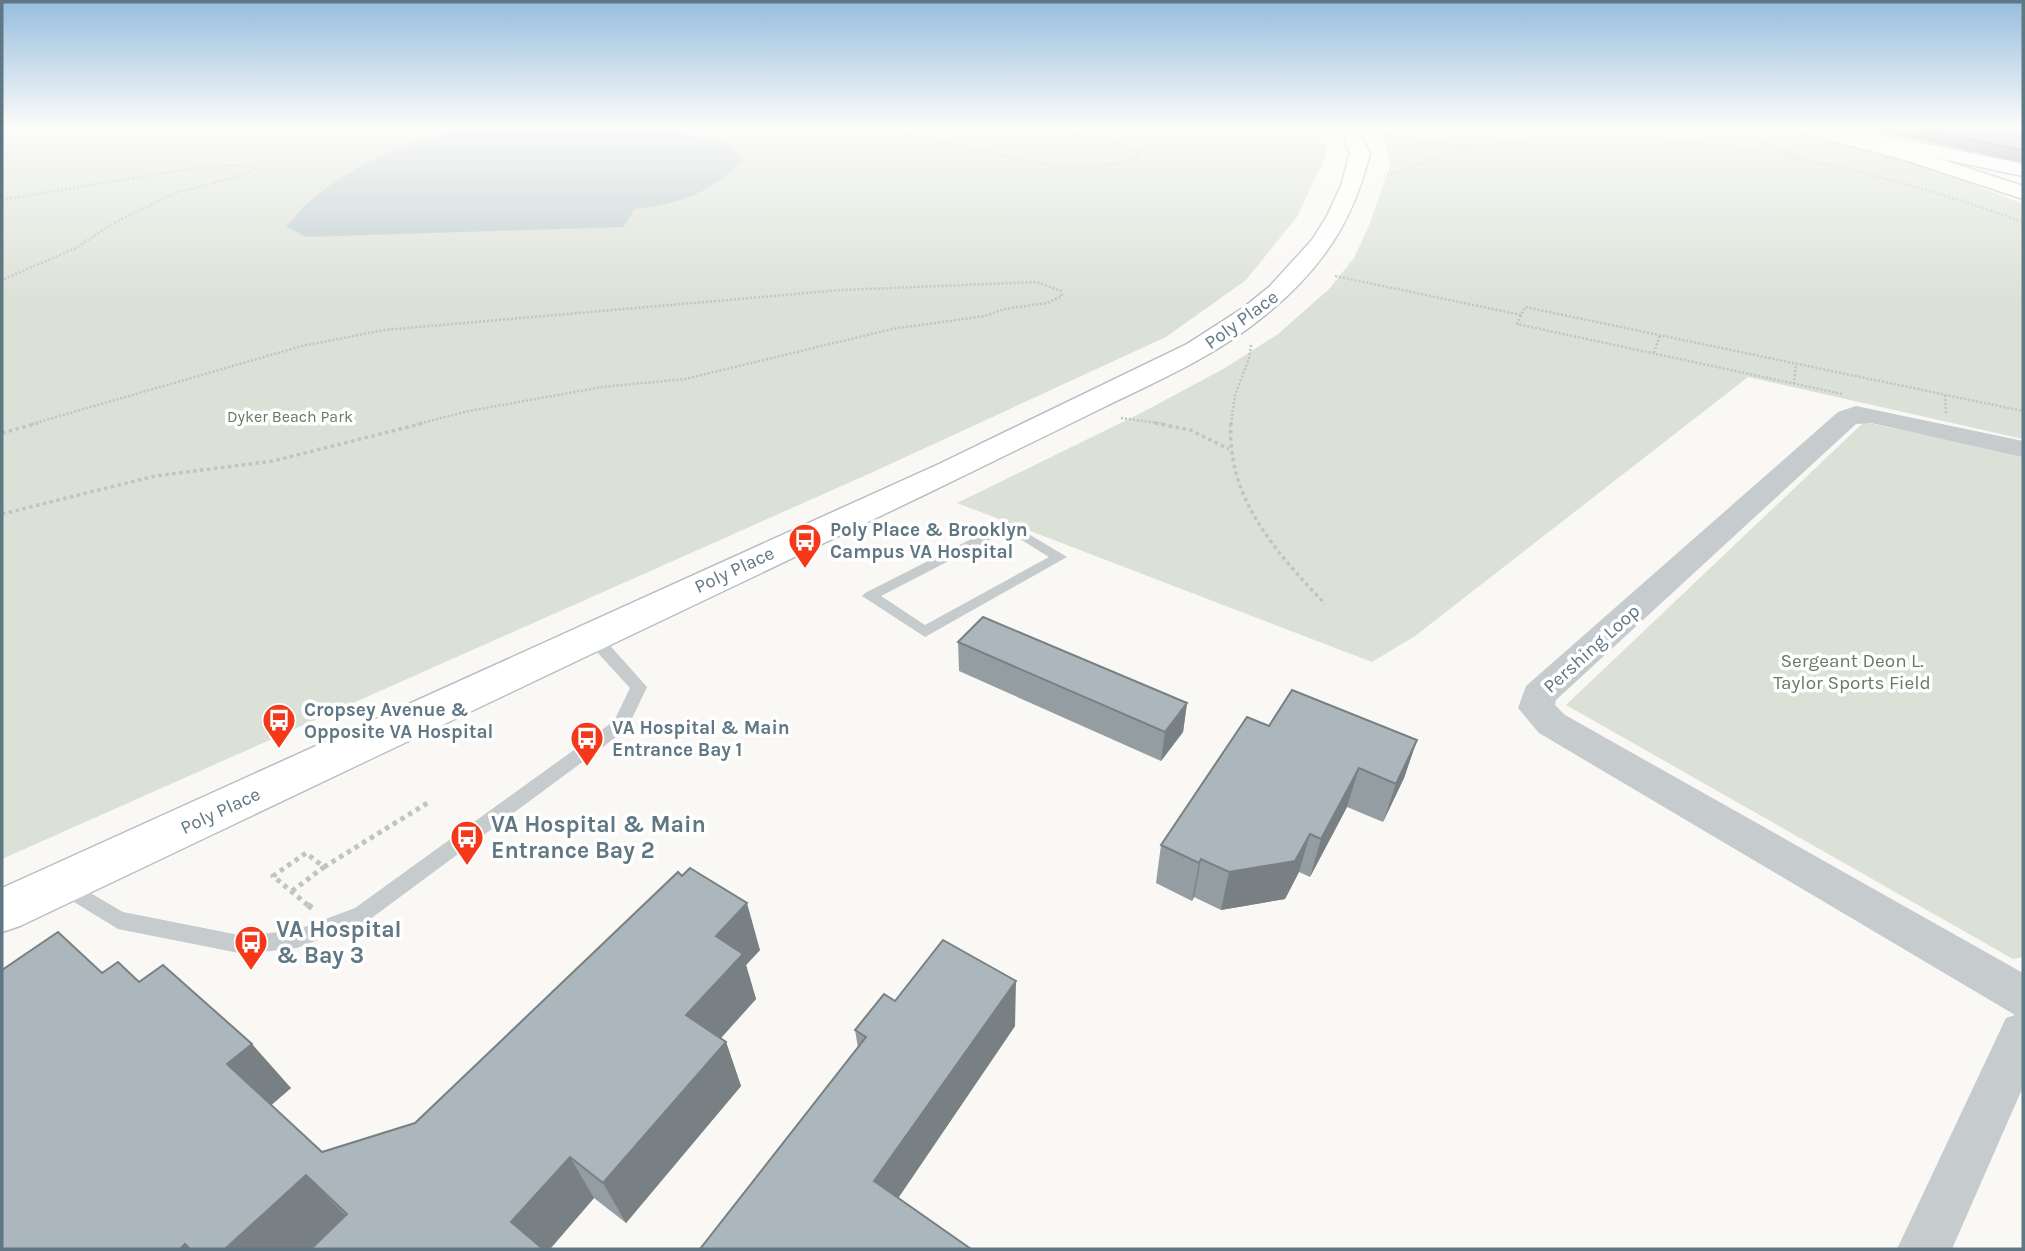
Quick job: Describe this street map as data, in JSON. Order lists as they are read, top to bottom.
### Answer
{
  "streets": {
    "main road": ["Poly Place"],
    "street": ["Pershing Loop"]
  },
  "parks": ["Dyker Beach Park", "Sergeant Deon L. Taylor Sports Field"],
  "places": {
    "bus stop": [
      "Poly Place & Brooklyn Campus VA Hospital",
      "Cropsey Avenue & Opposite VA Hospital",
      "VA Hospital & Main Entrance Bay 1",
      "VA Hospital & Main Entrance Bay 2",
      "VA Hospital & Bay 3"
    ]
  }
}
